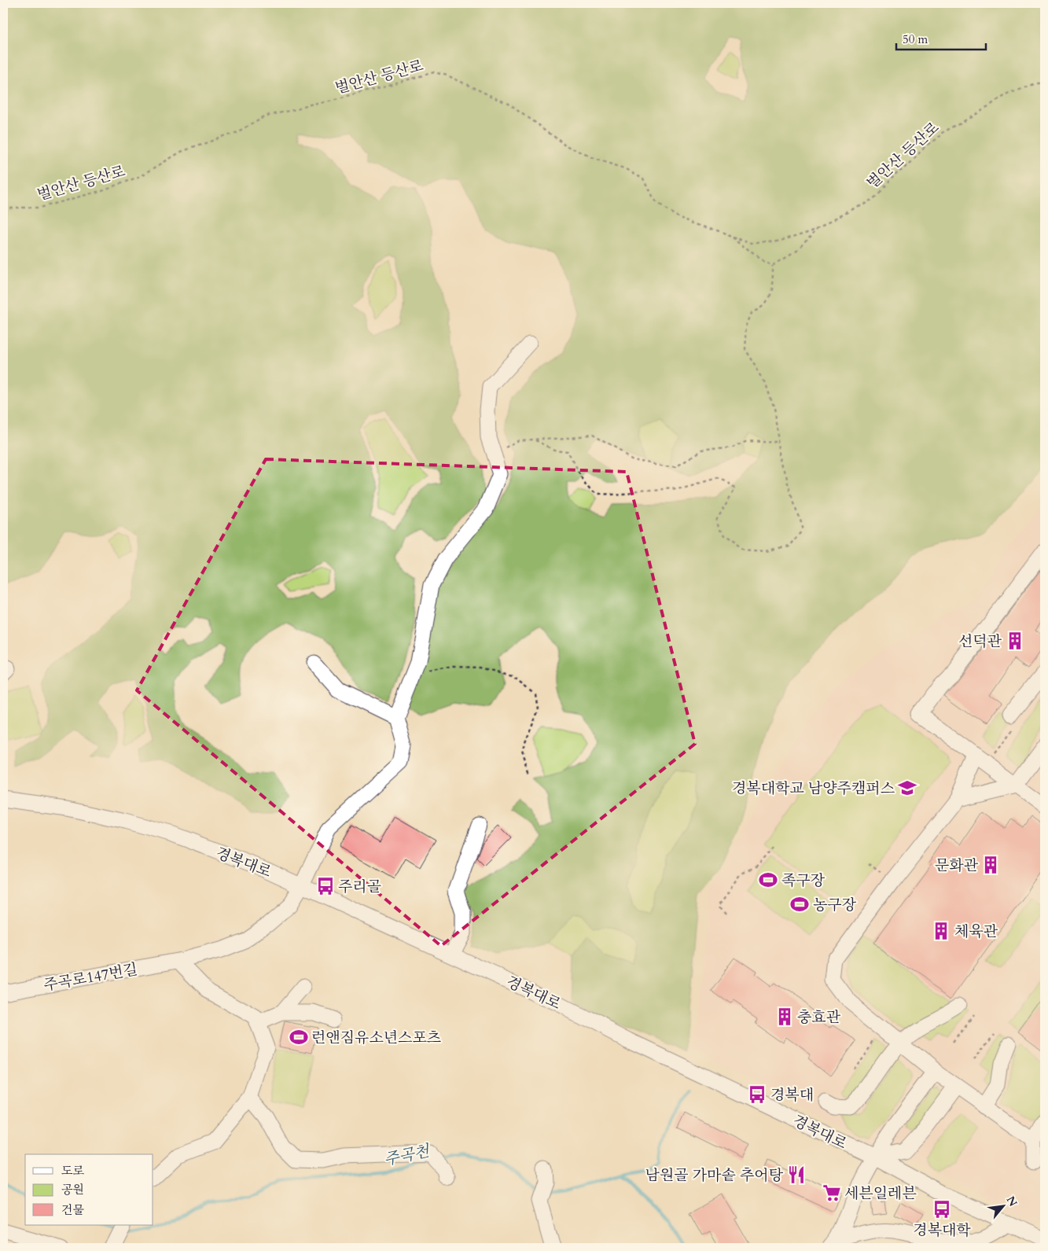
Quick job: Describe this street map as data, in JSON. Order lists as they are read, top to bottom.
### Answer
{
  "streets": {
    "street": ["경복대로", "주곡로147번길"],
    "path": ["벌안산 등산로"]
  },
  "crossings": [
    ["경복대로", "주곡로147번길"]
  ],
  "water": ["주곡천"],
  "places": {
    "building": [
      "선덕관",
      "문화관",
      "체육관",
      "충효관"
    ],
    "school or university": ["경복대학교 남양주캠퍼스"],
    "sports": ["족구장", "농구장", "런앤짐유소년스포츠"],
    "bus stop": ["주리골", "경복대", "경복대학"],
    "restaurant": ["남원골 가마솥 추어탕"],
    "supermarket": ["세븐일레븐"]
  },
  "legend": ["도로", "공원", "건물"],
  "scale_bar": "50 m",
  "north": "top right"
}
